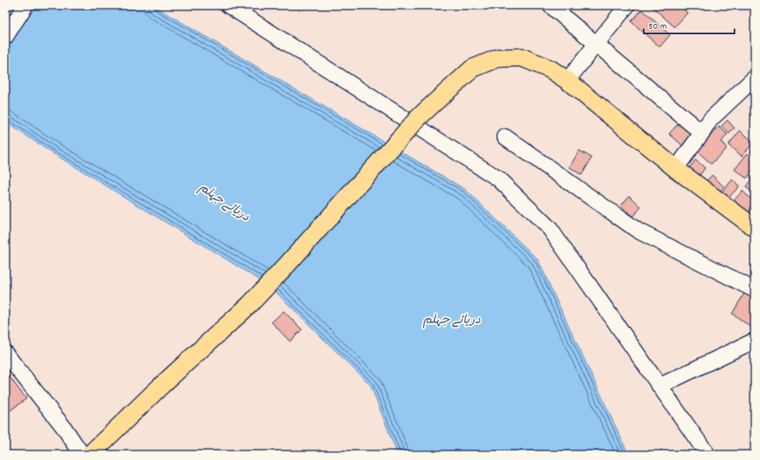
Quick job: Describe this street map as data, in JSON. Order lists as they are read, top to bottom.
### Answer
{
  "water": ["دریائے جہلم"],
  "scale_bar": "50 m"
}
